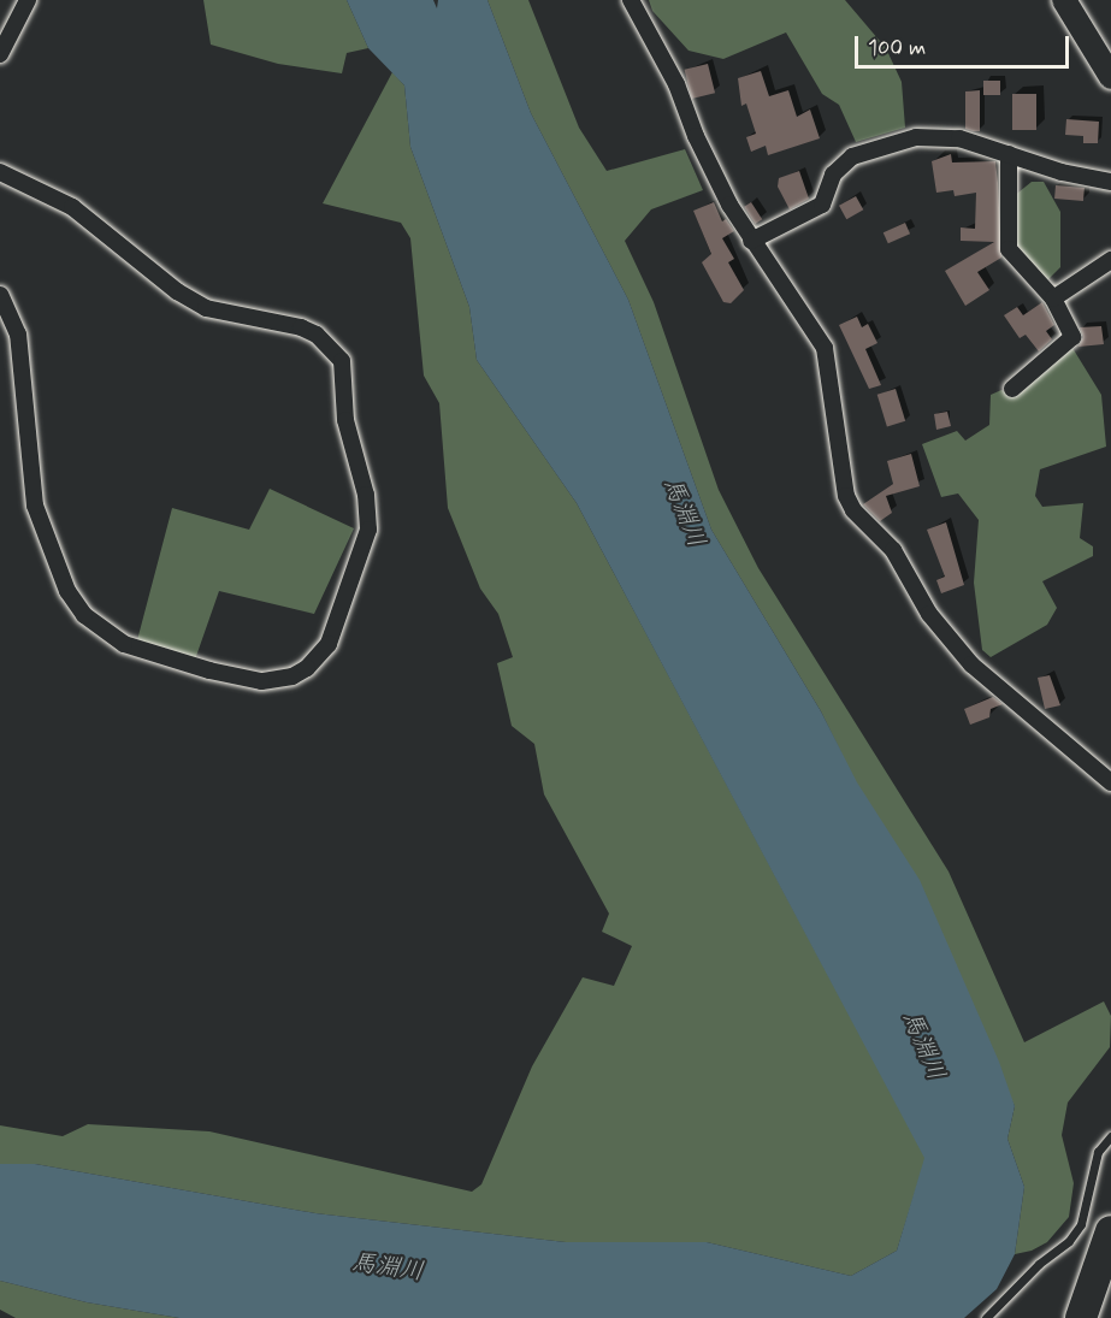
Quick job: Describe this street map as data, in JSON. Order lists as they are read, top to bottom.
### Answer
{
  "water": ["馬淵川"],
  "scale_bar": "100 m"
}
